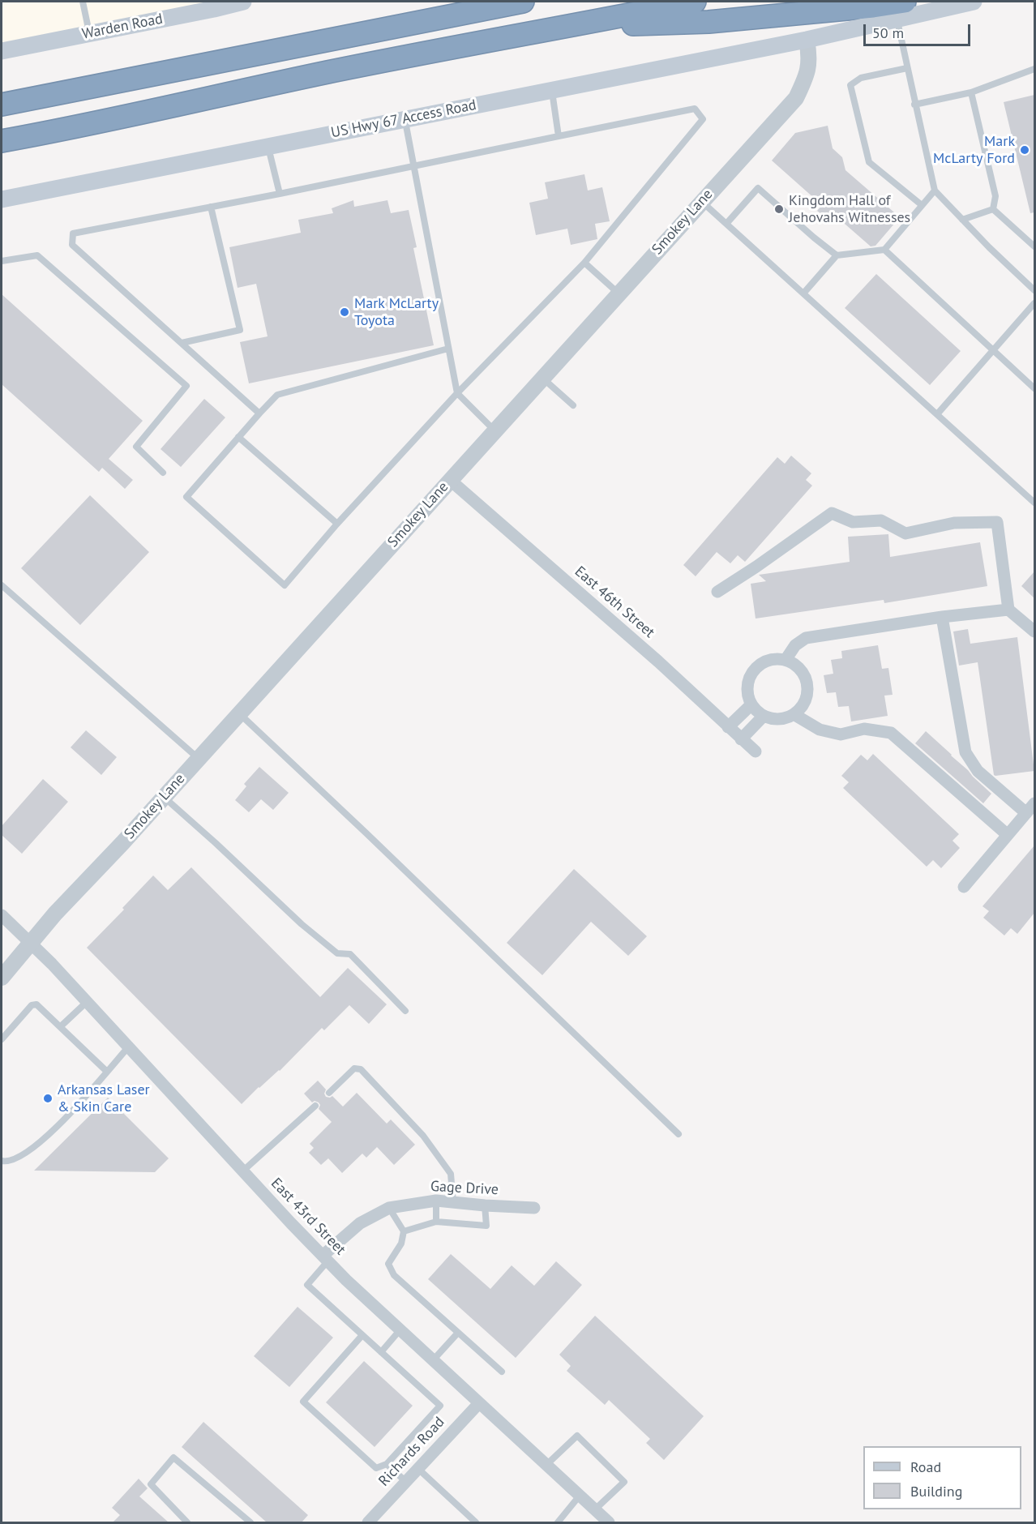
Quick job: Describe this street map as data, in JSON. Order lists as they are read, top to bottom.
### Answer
{
  "streets": {
    "main road": ["Warden Road", "US Hwy 67 Access Road"],
    "street": [
      "Smokey Lane",
      "East 46th Street",
      "Gage Drive",
      "East 43rd Street",
      "Richards Road"
    ]
  },
  "crossings": [
    ["US Hwy 67 Access Road", "Smokey Lane"],
    ["Smokey Lane", "East 46th Street"],
    ["Smokey Lane", "East 43rd Street"],
    ["Gage Drive", "East 43rd Street"],
    ["East 43rd Street", "Richards Road"]
  ],
  "places": [
    "Mark McLarty Ford",
    "Kingdom Hall of Jehovahs Witnesses",
    "Mark McLarty Toyota",
    "Arkansas Laser & Skin Care"
  ],
  "legend": ["Road", "Building"],
  "scale_bar": "50 m"
}
